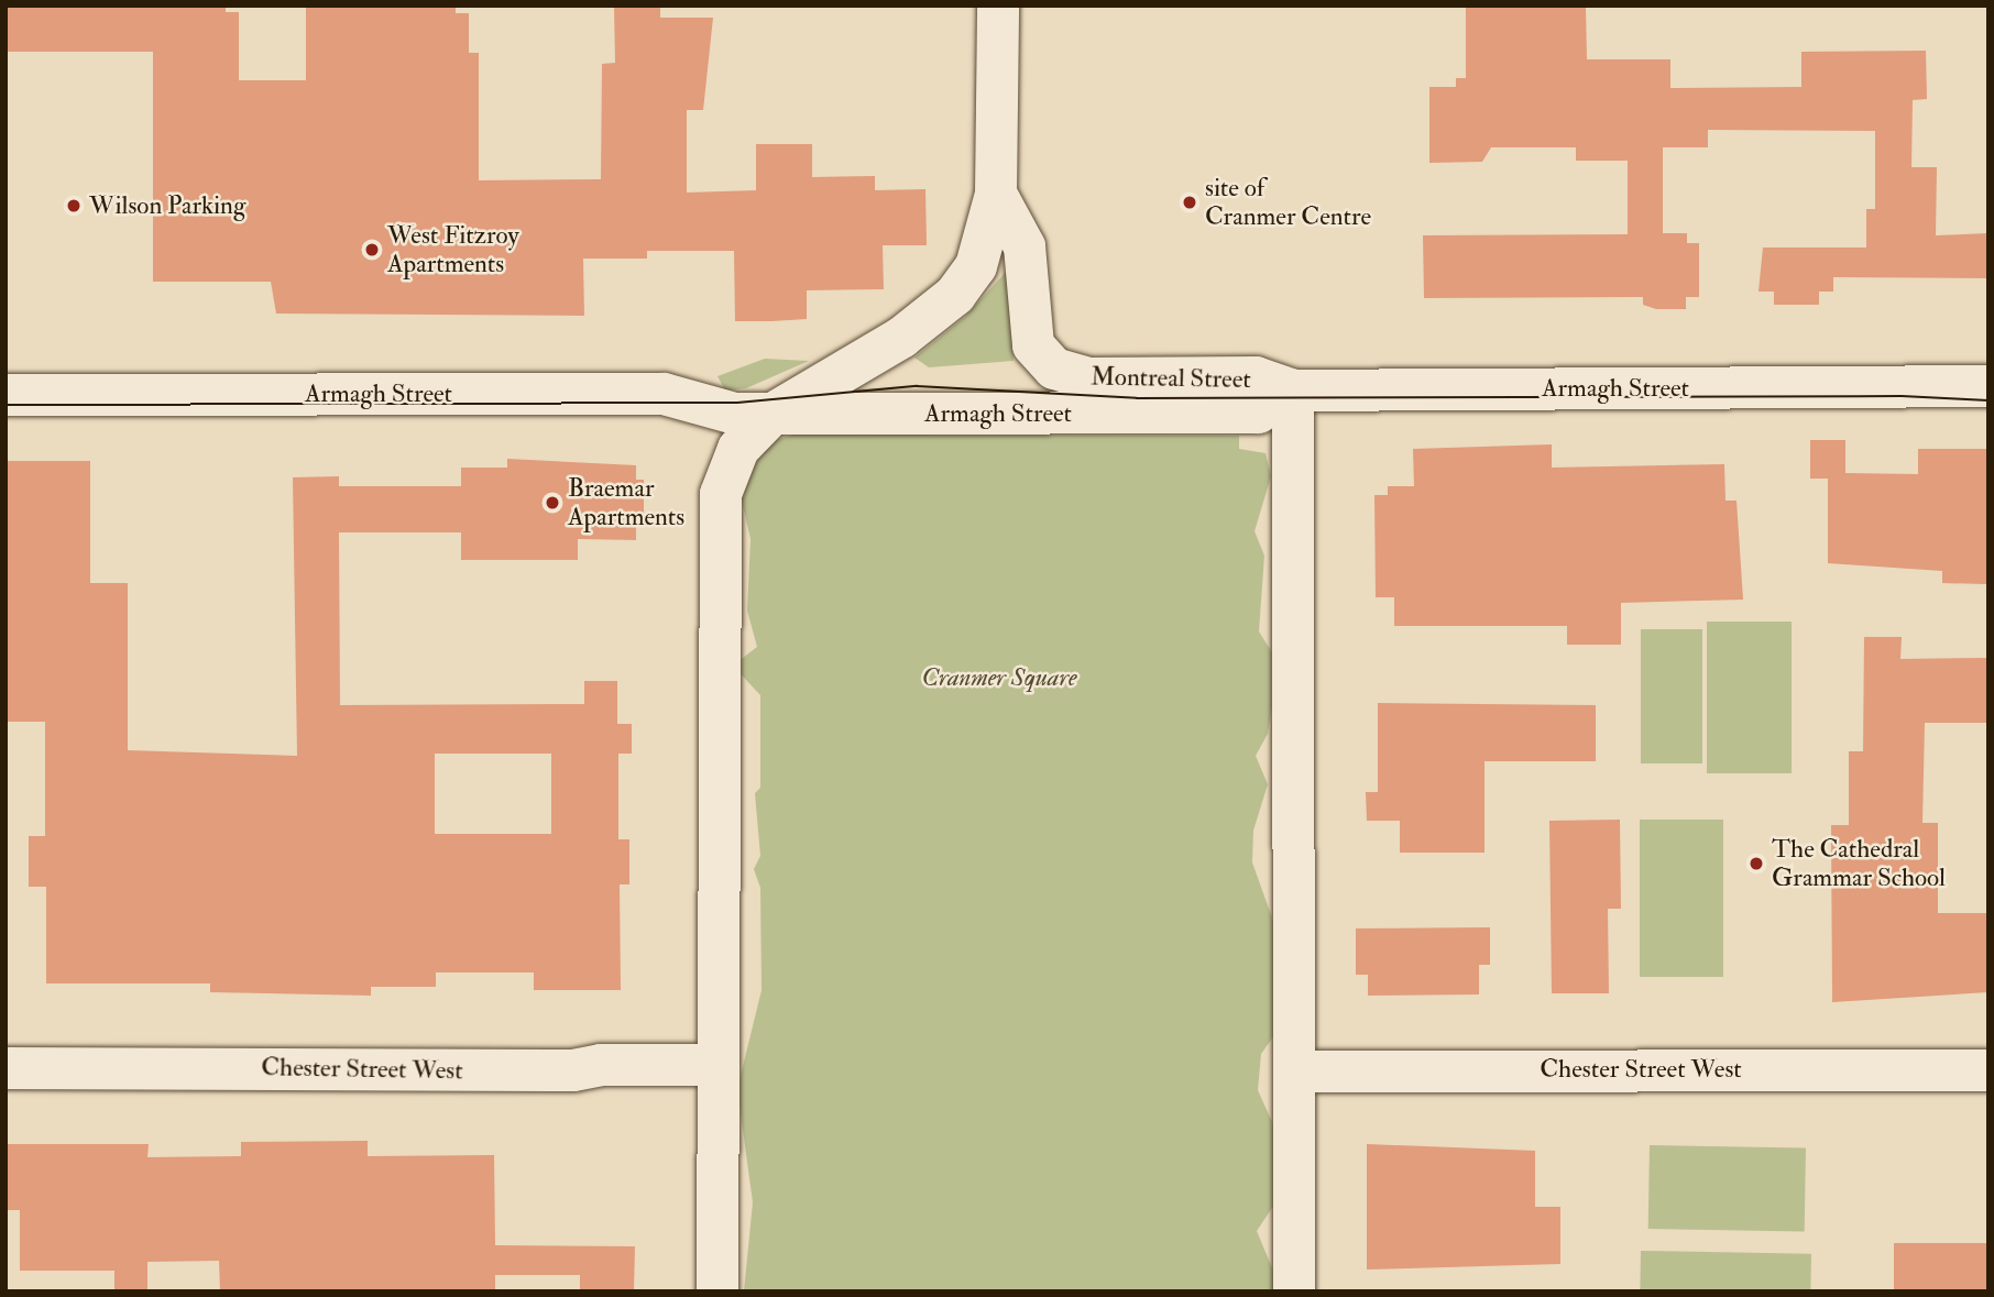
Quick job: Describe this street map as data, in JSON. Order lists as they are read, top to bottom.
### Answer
{
  "streets": {
    "street": ["Montreal Street", "Armagh Street", "Chester Street West"]
  },
  "crossings": [
    ["Montreal Street", "Armagh Street"]
  ],
  "parks": ["Cranmer Square"],
  "places": [
    "site of Cranmer Centre",
    "Wilson Parking",
    "West Fitzroy Apartments",
    "Braemar Apartments",
    "The Cathedral Grammar School"
  ]
}
